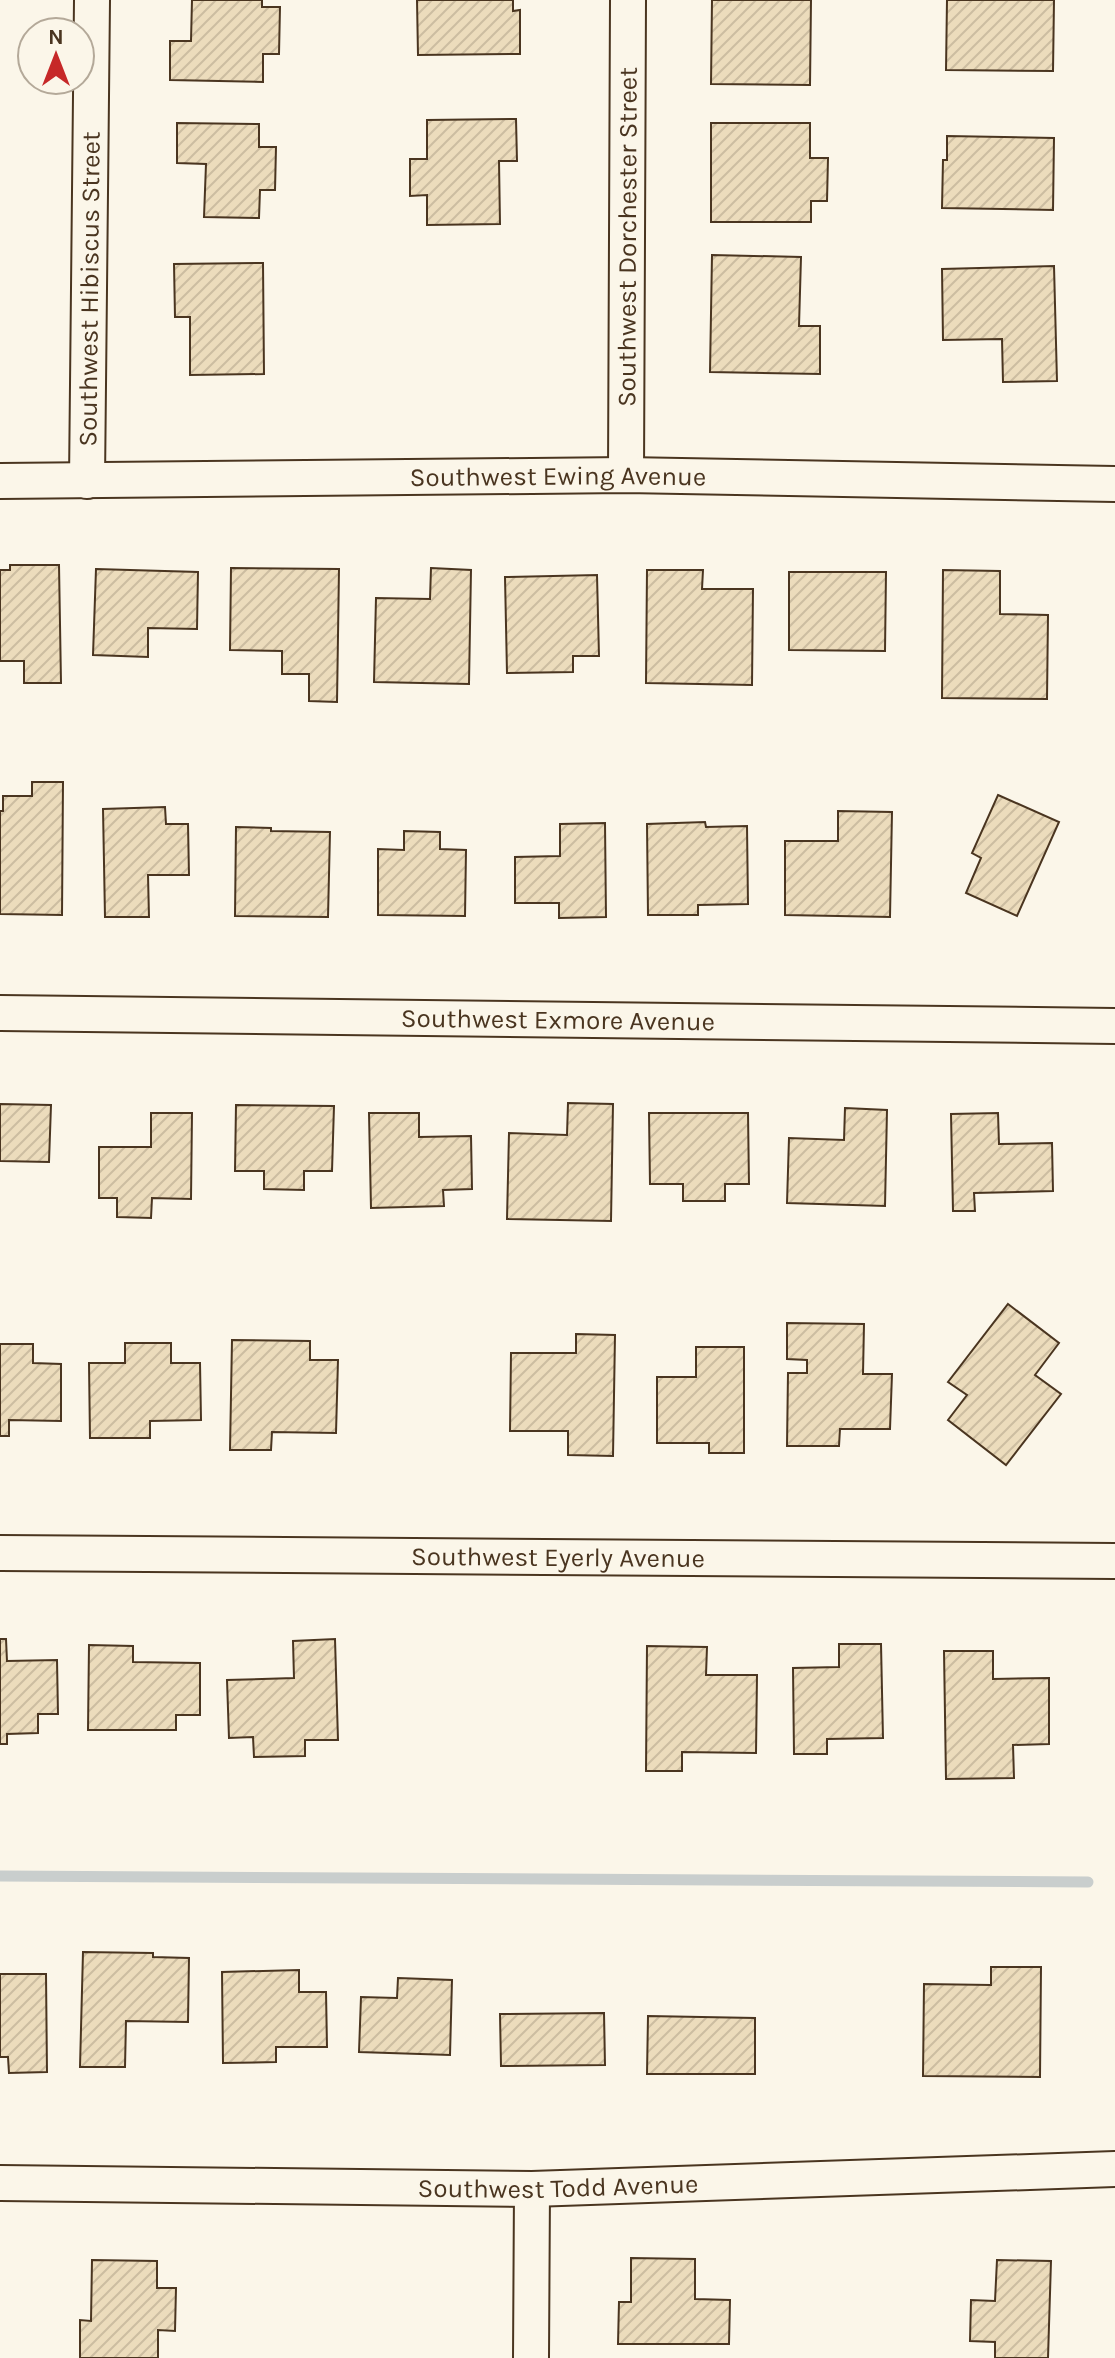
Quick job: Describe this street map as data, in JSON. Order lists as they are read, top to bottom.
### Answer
{
  "streets": {
    "street": [
      "Southwest Dorchester Street",
      "Southwest Hibiscus Street",
      "Southwest Ewing Avenue",
      "Southwest Exmore Avenue",
      "Southwest Eyerly Avenue",
      "Southwest Todd Avenue"
    ]
  },
  "crossings": [
    ["Southwest Dorchester Street", "Southwest Ewing Avenue"],
    ["Southwest Hibiscus Street", "Southwest Ewing Avenue"]
  ],
  "north": "top"
}
